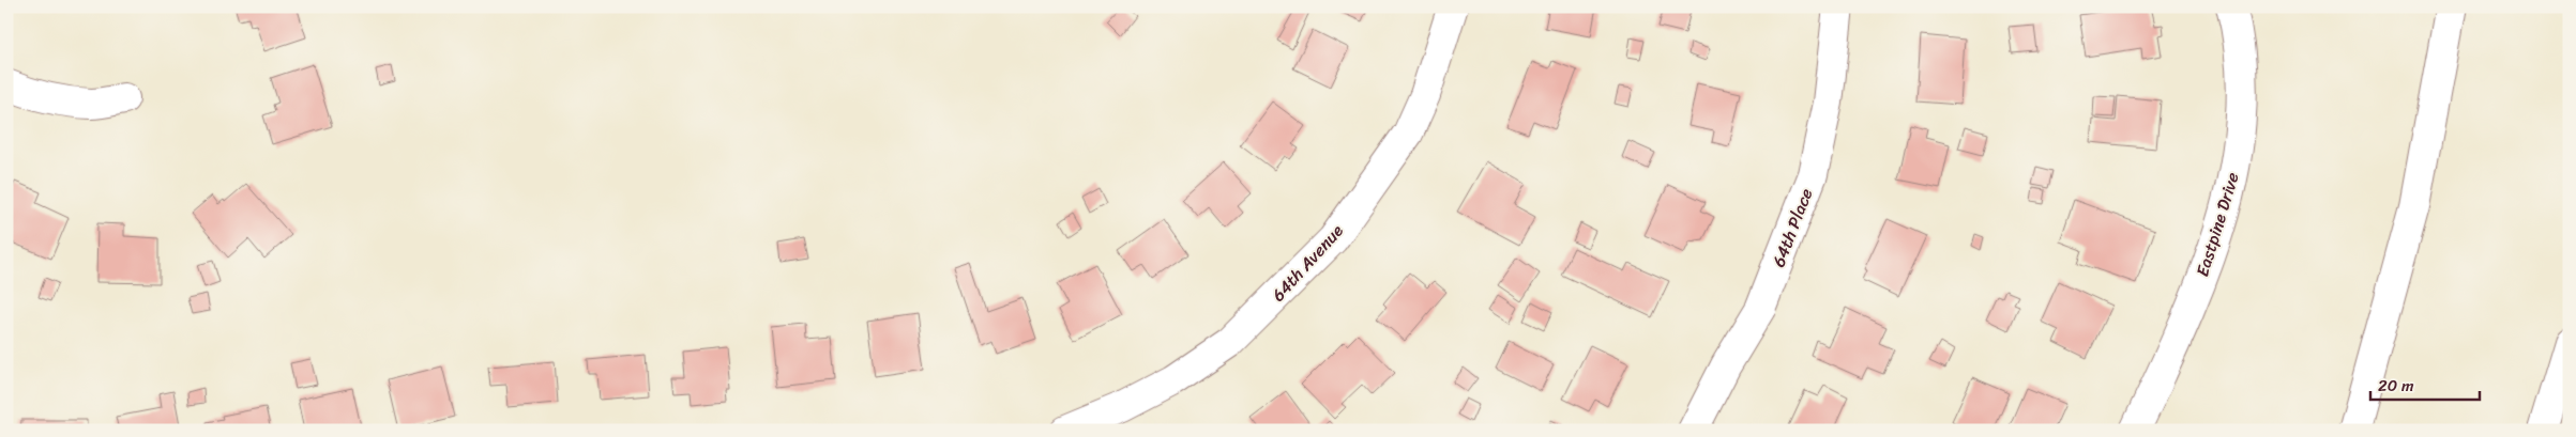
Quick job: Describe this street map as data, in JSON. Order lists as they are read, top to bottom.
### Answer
{
  "streets": {
    "main road": ["Eastpine Drive", "64th Place", "64th Avenue"]
  },
  "scale_bar": "20 m"
}
